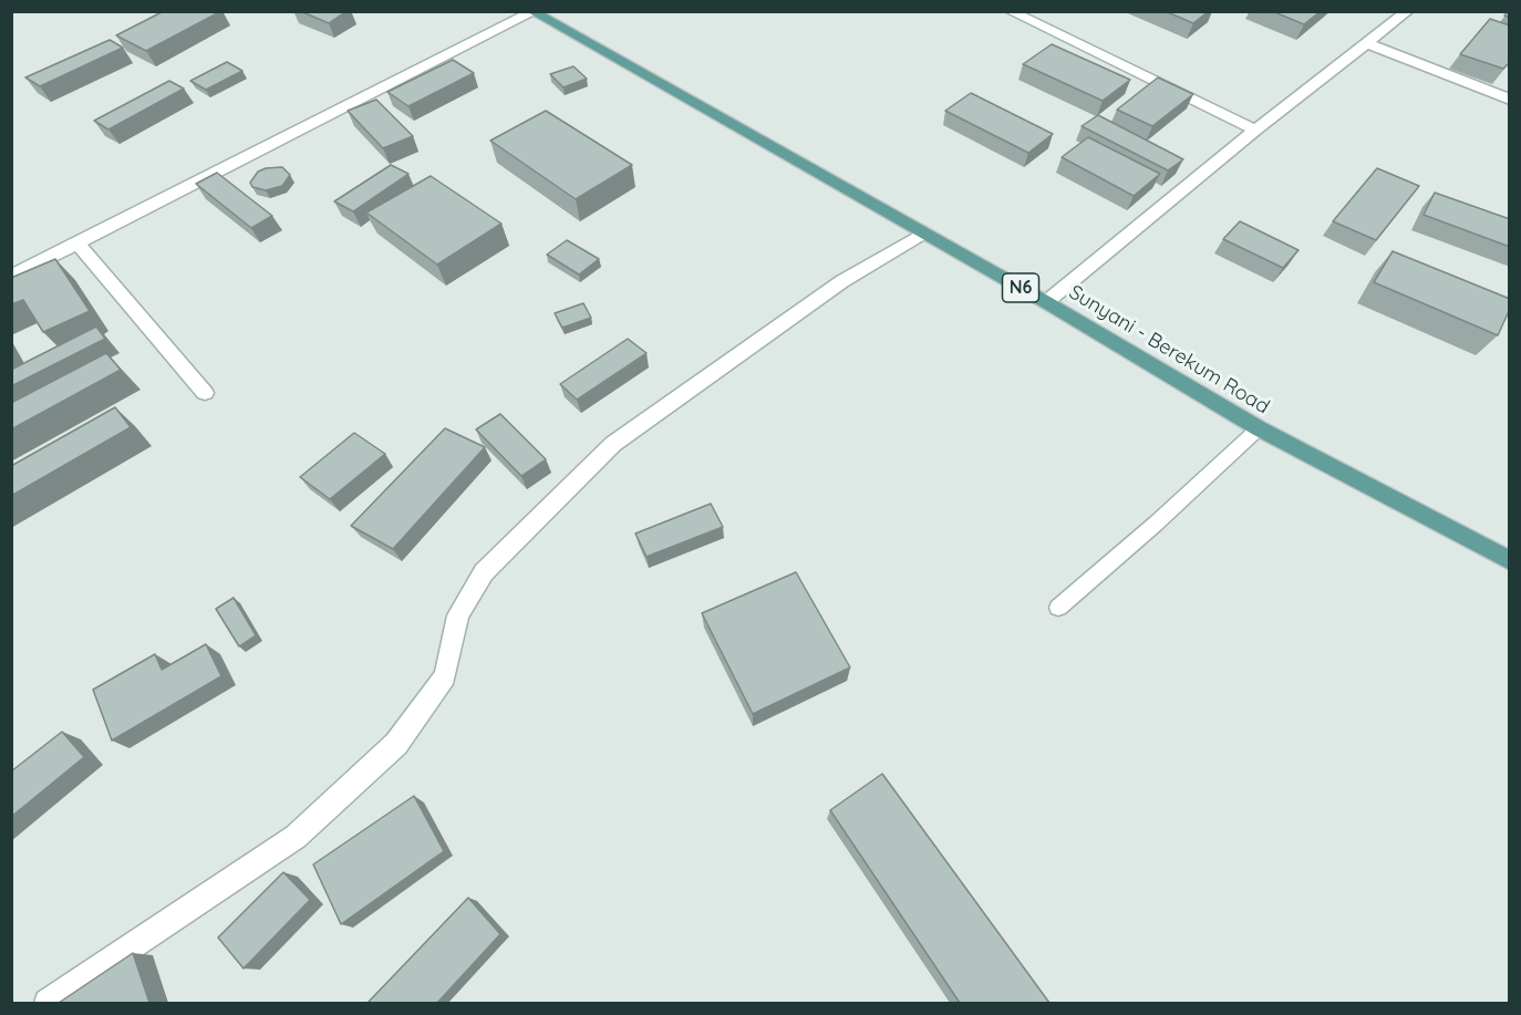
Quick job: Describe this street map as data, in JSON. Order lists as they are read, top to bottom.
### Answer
{
  "streets": {
    "main road": ["N6", "Sunyani - Berekum Road"]
  }
}
